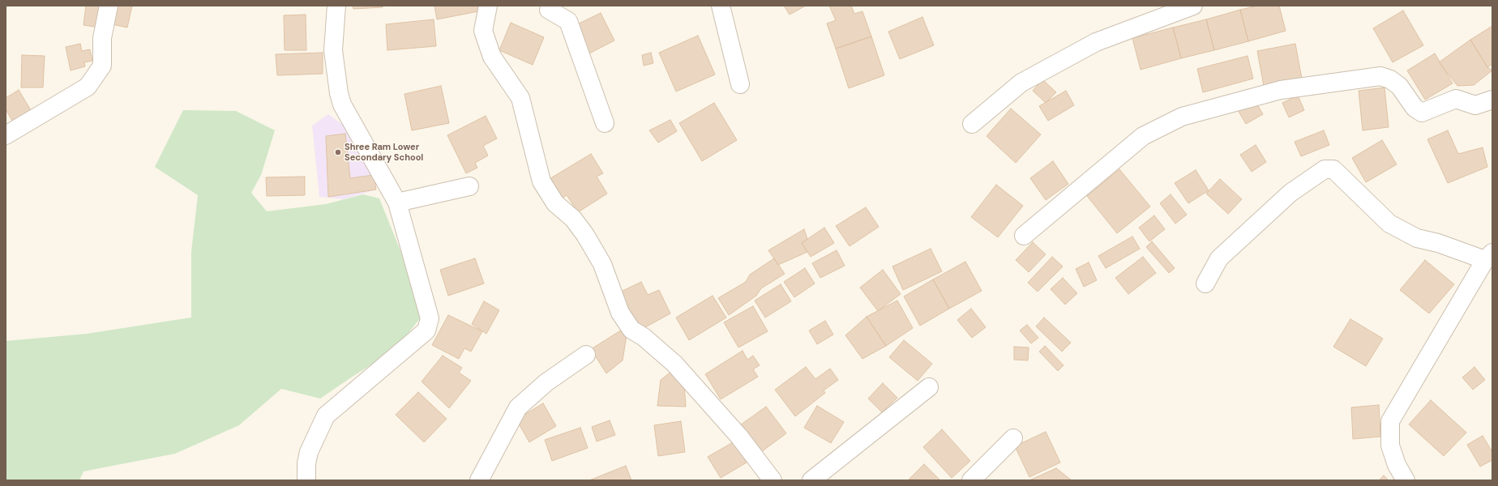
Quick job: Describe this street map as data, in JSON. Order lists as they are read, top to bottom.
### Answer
{
  "places": ["Shree Ram Lower Secondary School"]
}
